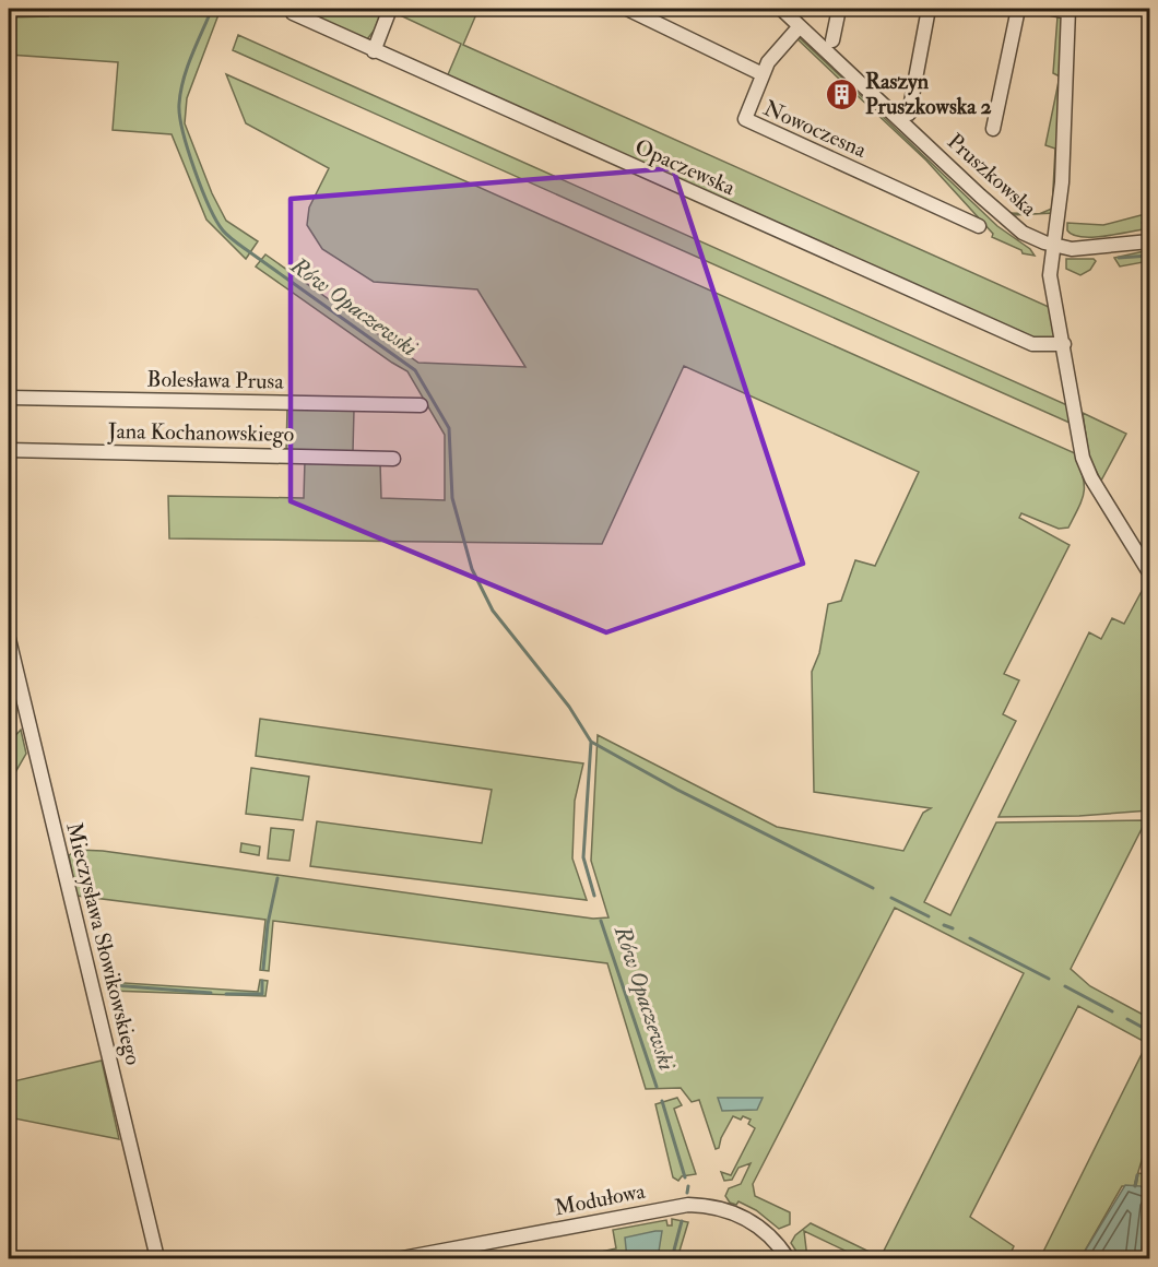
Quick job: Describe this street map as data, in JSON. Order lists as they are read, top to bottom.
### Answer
{
  "streets": {
    "street": [
      "Nowoczesna",
      "Opaczewska",
      "Pruszkowska",
      "Bolesława Prusa",
      "Jana Kochanowskiego",
      "Mieczysława Słowikowskiego",
      "Modułowa"
    ]
  },
  "water": ["Rów Opaczewski"],
  "places": {
    "building": ["Raszyn Pruszkowska 2"]
  }
}
